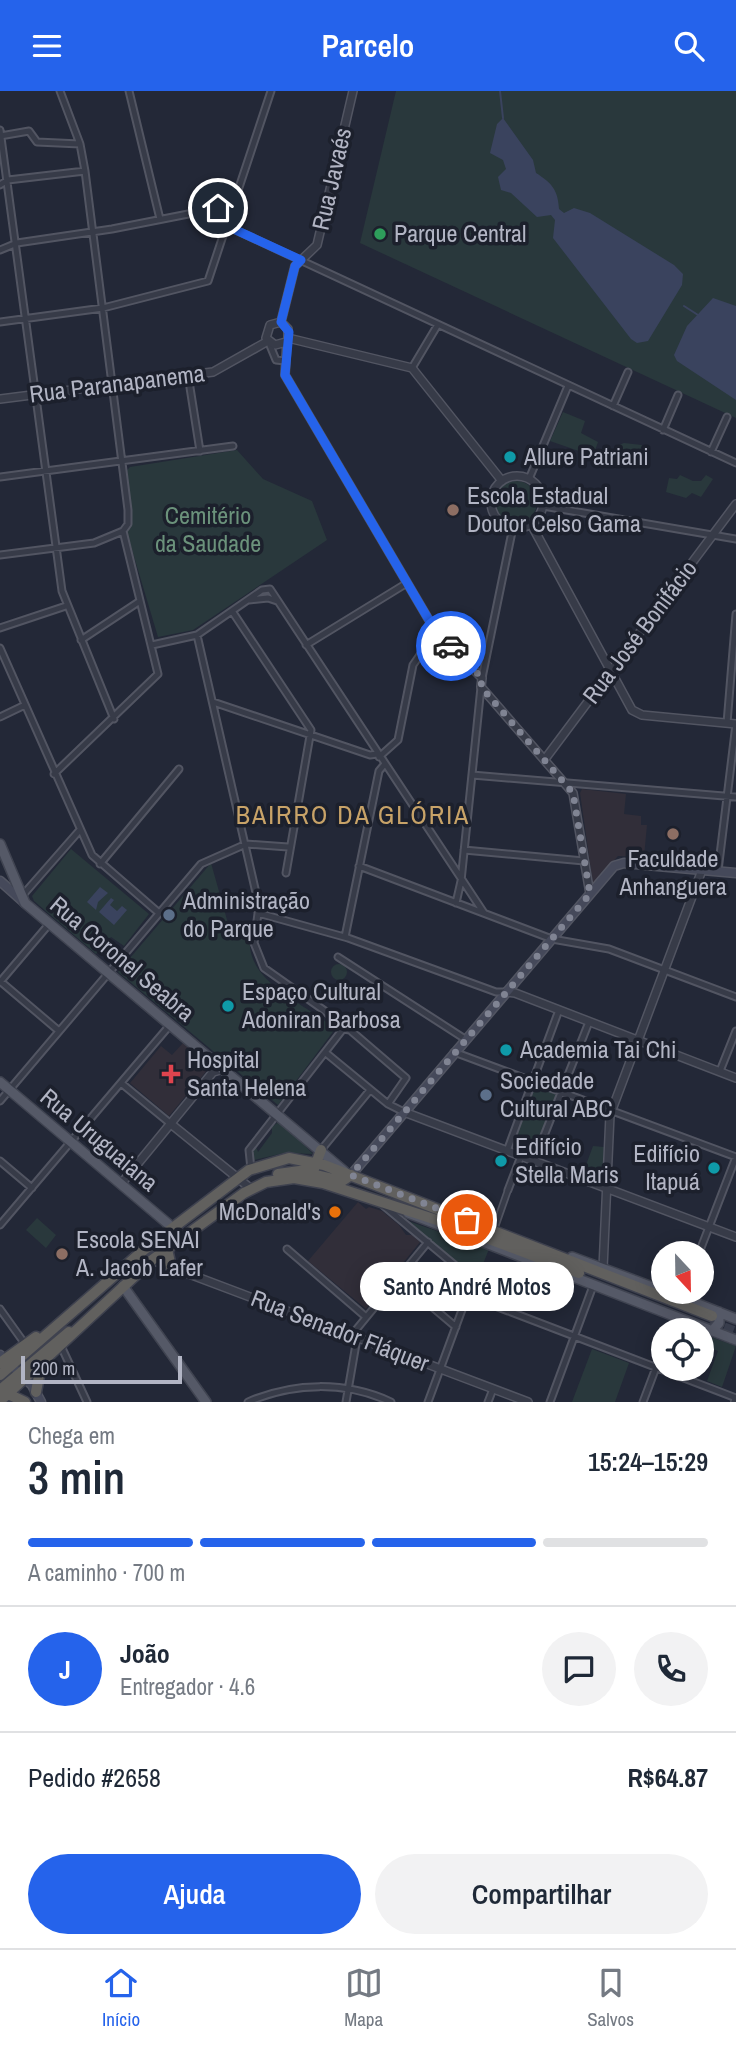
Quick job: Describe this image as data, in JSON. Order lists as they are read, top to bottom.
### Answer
{
  "streets": {
    "main road": ["Rua Coronel Seabra", "Rua Uruguaiana"],
    "street": [
      "Rua Javaés",
      "Rua Paranapanema",
      "Rua José Bonifácio",
      "Rua Senador Fláquer"
    ]
  },
  "crossings": [
    ["Rua Javaés", "Rua Paranapanema"]
  ],
  "districts": ["BAIRRO DA GLÓRIA"],
  "parks": ["Cemitério da Saudade"],
  "places": {
    "other": [
      "Parque Central",
      "Allure Patriani",
      "Escola Estadual Doutor Celso Gama",
      "Faculdade Anhanguera",
      "Administração do Parque",
      "Espaço Cultural Adoniran Barbosa",
      "Academia Tai Chi",
      "Sociedade Cultural ABC",
      "Edifício Stella Maris",
      "Edifício Itapuá",
      "McDonald's",
      "Santo André Motos",
      "Escola SENAI A. Jacob Lafer"
    ],
    "health": ["Hospital Santa Helena"]
  },
  "scale_bar": "200 m",
  "north": "bottom",
  "page": {
    "header": "Parcelo",
    "bubble": "Santo André Motos",
    "scale": "200 m",
    "heading": ["3 min", "Chega em", "15:24–15:29"],
    "panel": [
      "João",
      "Entregador · 4.6",
      "Pedido #2658",
      "R$64.87"
    ],
    "bar": "A caminho · 700 m",
    "round": "J",
    "buttons": ["Ajuda", "Compartilhar"],
    "tabs": ["Início", "Mapa", "Salvos"]
  }
}
